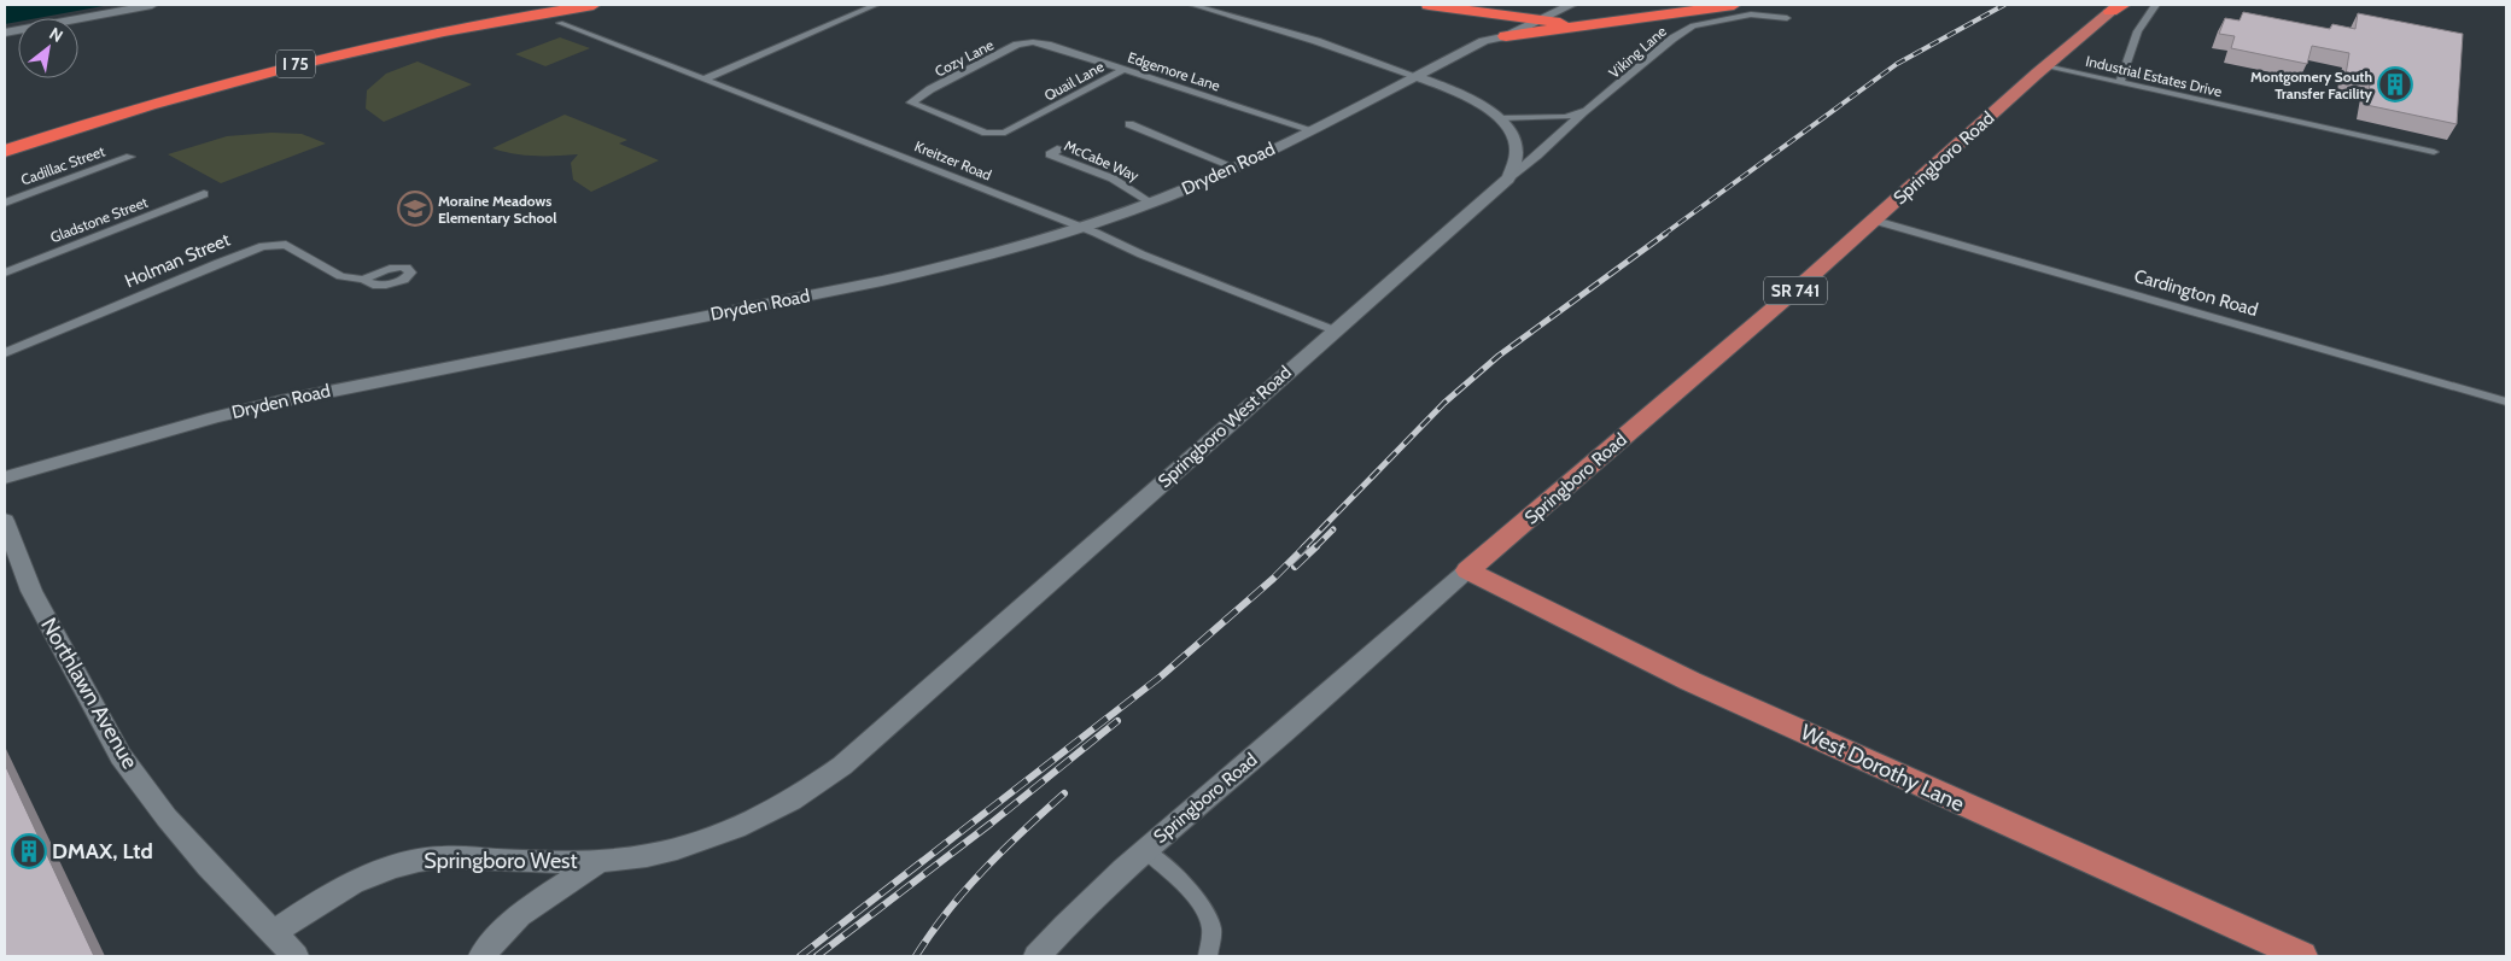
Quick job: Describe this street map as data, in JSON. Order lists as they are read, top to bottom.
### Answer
{
  "streets": {
    "highway": ["I 75"],
    "main road": ["Springboro Road", "SR 741", "West Dorothy Lane"],
    "street": [
      "Viking Lane",
      "Cozy Lane",
      "Edgemore Lane",
      "Industrial Estates Drive",
      "Quail Lane",
      "Kreitzer Road",
      "McCabe Way",
      "Cadillac Street",
      "Dryden Road",
      "Gladstone Street",
      "Holman Street",
      "Cardington Road",
      "Springboro West Road",
      "Northlawn Avenue",
      "Springboro West"
    ]
  },
  "crossings": [
    ["Viking Lane", "Springboro West Road"],
    ["Cozy Lane", "Edgemore Lane"],
    ["Cozy Lane", "Quail Lane"],
    ["Edgemore Lane", "Quail Lane"],
    ["Edgemore Lane", "Dryden Road"],
    ["Industrial Estates Drive", "Springboro Road"],
    ["Springboro Road", "Cardington Road"],
    ["Springboro Road", "West Dorothy Lane"],
    ["Kreitzer Road", "Dryden Road"],
    ["Kreitzer Road", "Springboro West Road"],
    ["McCabe Way", "Dryden Road"],
    ["Springboro West Road", "Springboro West"],
    ["Northlawn Avenue", "Springboro West"]
  ],
  "places": {
    "building": ["Montgomery South Transfer Facility", "DMAX, Ltd"],
    "school or university": ["Moraine Meadows Elementary School"]
  },
  "north": "top right"
}
